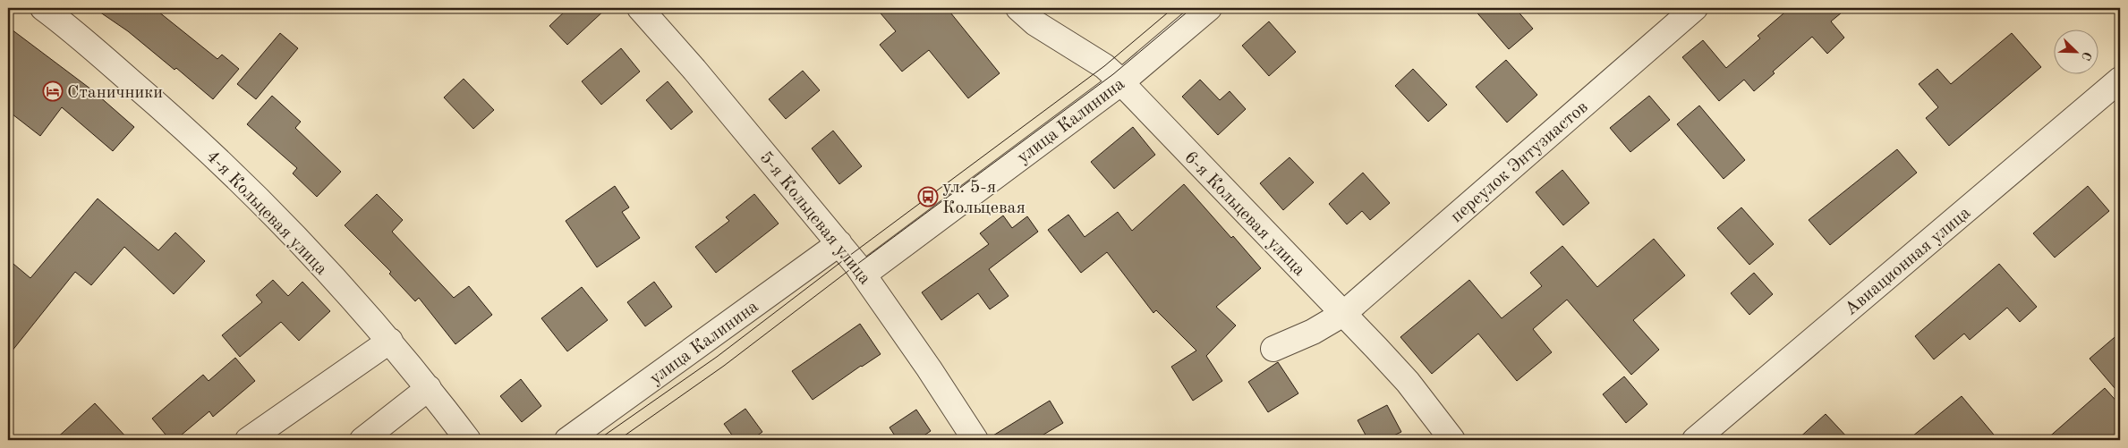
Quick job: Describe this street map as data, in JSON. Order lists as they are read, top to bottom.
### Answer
{
  "streets": {
    "street": [
      "улица Калинина",
      "переулок Энтузиастов",
      "4-я Кольцевая улица",
      "6-я Кольцевая улица",
      "5-я Кольцевая улица",
      "Авиационная улица"
    ]
  },
  "crossings": [
    ["улица Калинина", "6-я Кольцевая улица"],
    ["улица Калинина", "5-я Кольцевая улица"],
    ["переулок Энтузиастов", "6-я Кольцевая улица"]
  ],
  "places": {
    "hotel": ["Станичники"],
    "bus stop": ["ул. 5-я Кольцевая"]
  },
  "north": "bottom right"
}
